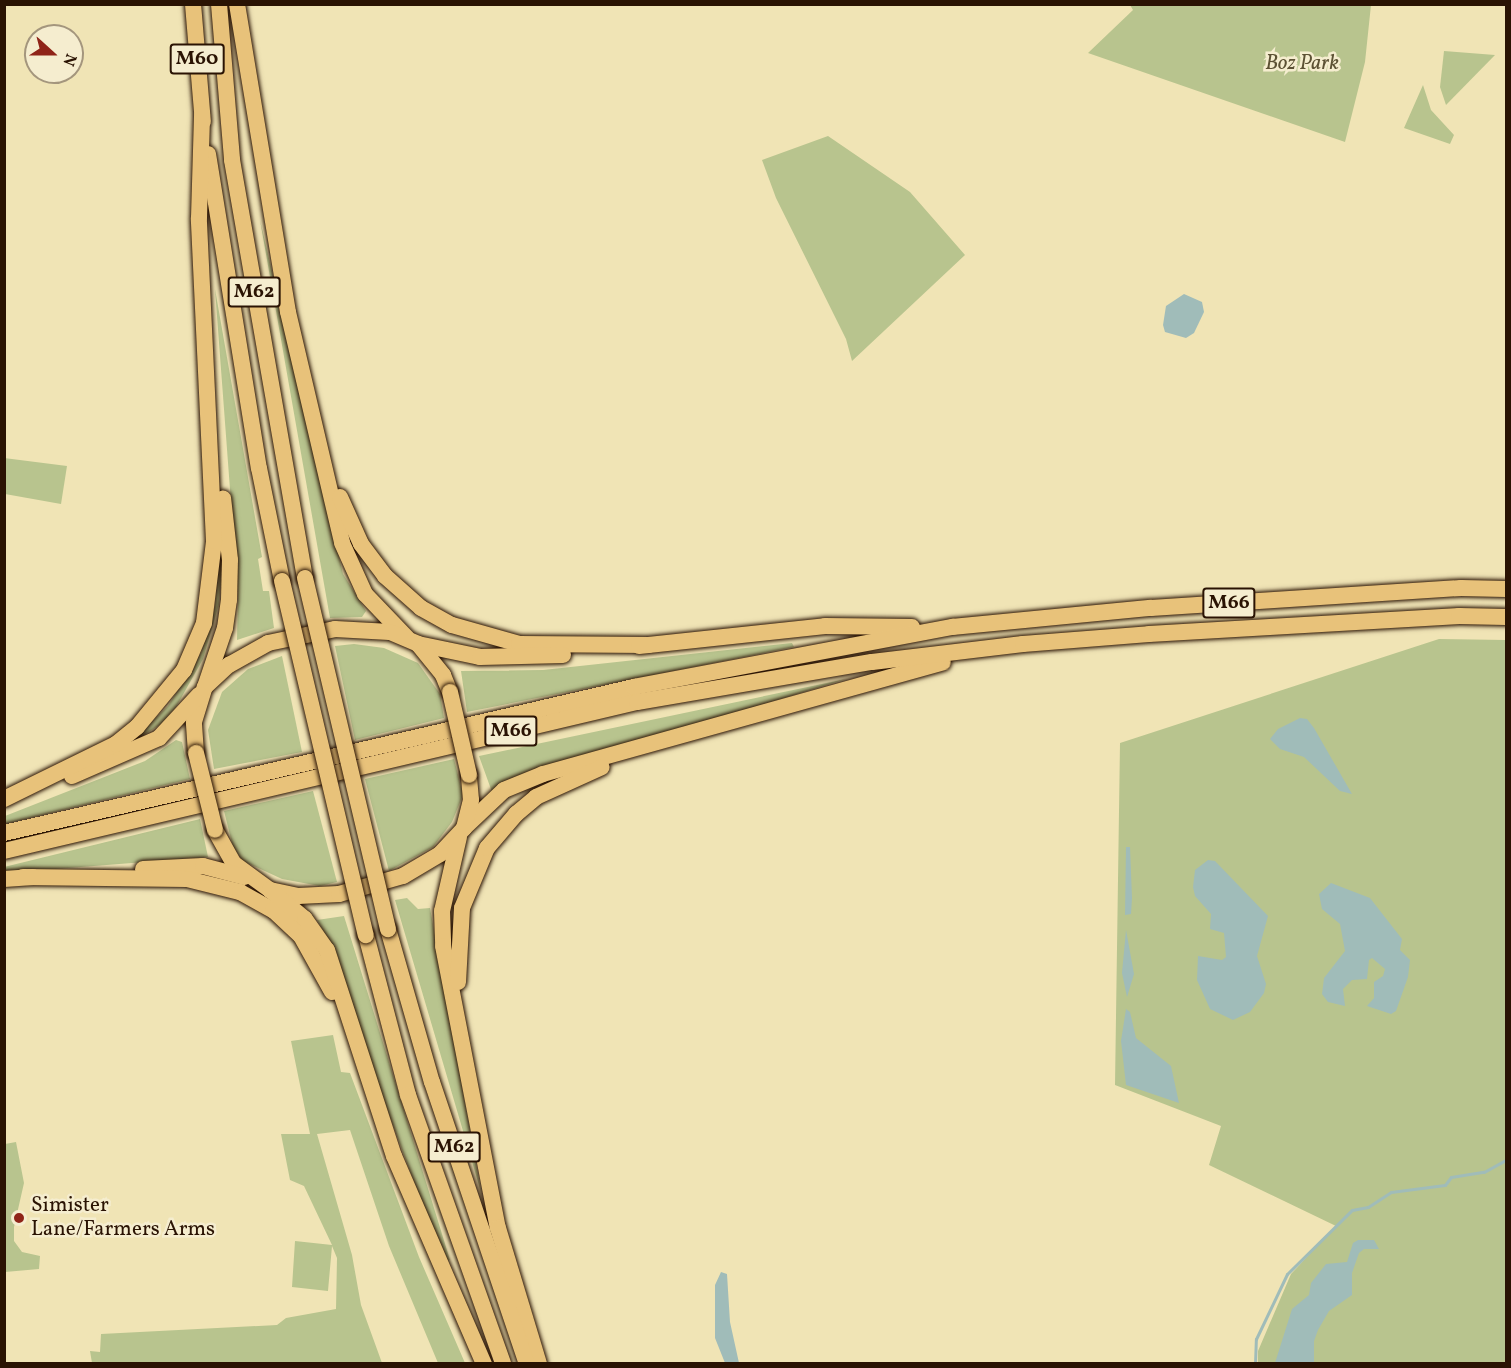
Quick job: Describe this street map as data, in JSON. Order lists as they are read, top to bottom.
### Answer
{
  "streets": {
    "highway": ["M60", "M62", "M66"]
  },
  "crossings": [
    ["M60", "M62"]
  ],
  "parks": ["Boz Park"],
  "places": ["Simister Lane/Farmers Arms"],
  "north": "right"
}
